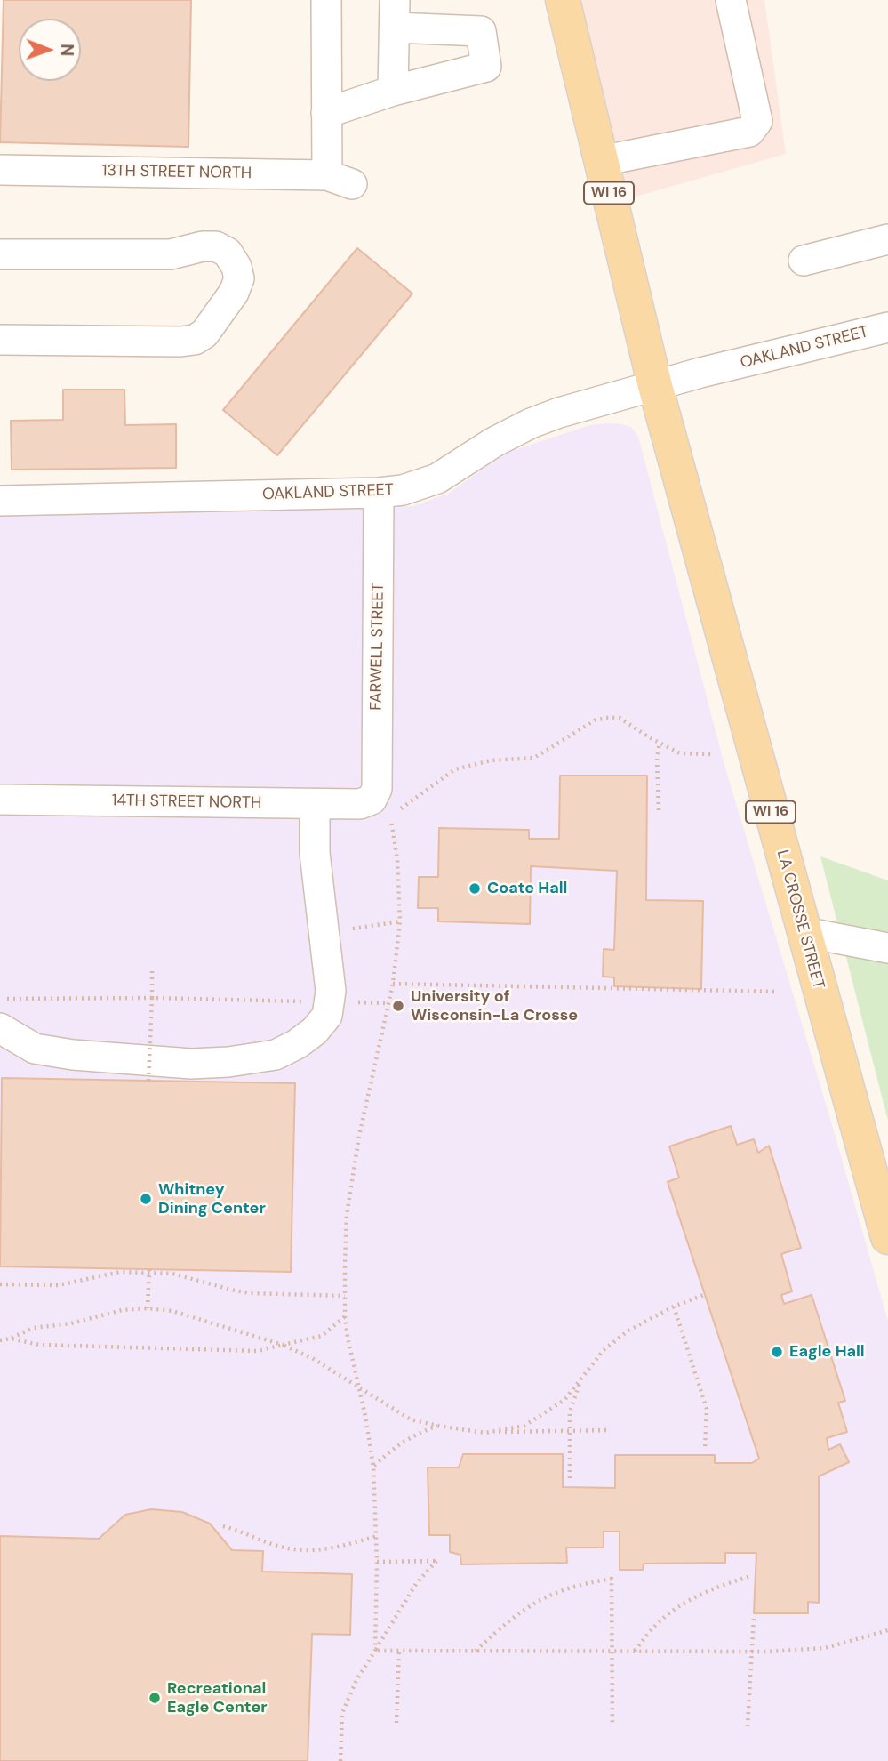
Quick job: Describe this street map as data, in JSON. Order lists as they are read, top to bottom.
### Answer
{
  "streets": {
    "main road": ["WI 16", "LA CROSSE STREET"],
    "street": [
      "13TH STREET NORTH",
      "OAKLAND STREET",
      "FARWELL STREET",
      "14TH STREET NORTH"
    ]
  },
  "crossings": [
    ["WI 16", "OAKLAND STREET"],
    ["WI 16", "LA CROSSE STREET"],
    ["OAKLAND STREET", "FARWELL STREET"],
    ["OAKLAND STREET", "LA CROSSE STREET"],
    ["FARWELL STREET", "14TH STREET NORTH"]
  ],
  "places": [
    "Coate Hall",
    "University of Wisconsin-La Crosse",
    "Whitney Dining Center",
    "Eagle Hall",
    "Recreational Eagle Center"
  ],
  "north": "right"
}
